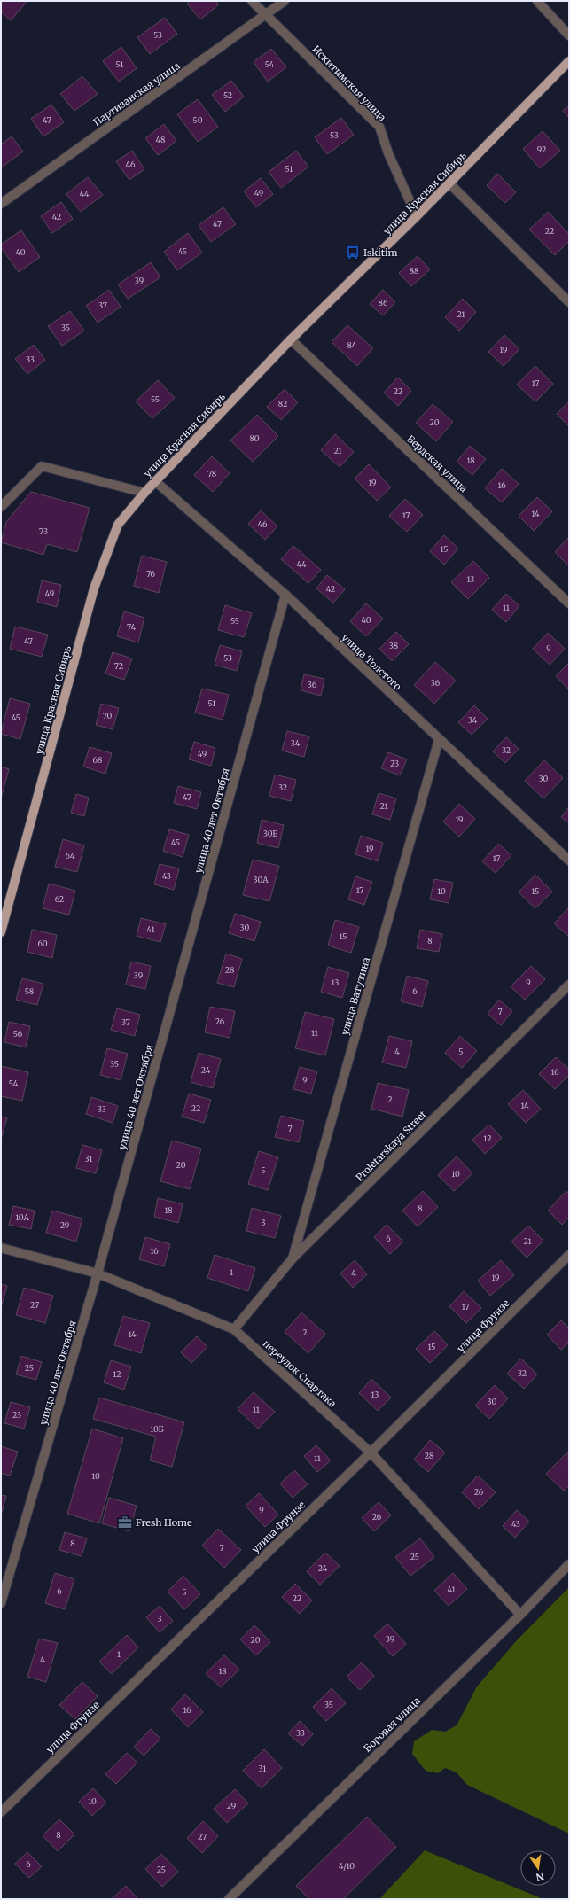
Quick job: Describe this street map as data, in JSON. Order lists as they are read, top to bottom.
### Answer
{
  "streets": {
    "main road": ["улица Красная Сибирь"],
    "street": [
      "Искитимская улица",
      "Партизанская улица",
      "Бердская улица",
      "улица Толстого",
      "улица 40 лет Октября",
      "улица Ватутина",
      "Proletarskaya Street",
      "улица Фрунзе",
      "переулок Спартака",
      "Боровая улица"
    ]
  },
  "crossings": [
    ["Искитимская улица", "Партизанская улица"],
    ["Искитимская улица", "улица Красная Сибирь"],
    ["улица Красная Сибирь", "Бердская улица"],
    ["улица Красная Сибирь", "улица Толстого"],
    ["улица Толстого", "улица 40 лет Октября"],
    ["улица Толстого", "улица Ватутина"],
    ["улица 40 лет Октября", "переулок Спартака"],
    ["улица Ватутина", "Proletarskaya Street"],
    ["Proletarskaya Street", "переулок Спартака"],
    ["улица Фрунзе", "переулок Спартака"],
    ["переулок Спартака", "Боровая улица"]
  ],
  "places": {
    "bus stop": ["Iskitim"],
    "office": ["Fresh Home"]
  },
  "house_numbers": [
    "53",
    "51",
    "54",
    "52",
    "47",
    "50",
    "53",
    "48",
    "92",
    "46",
    "51",
    "49",
    "44",
    "42",
    "47",
    "22",
    "45",
    "40",
    "88",
    "39",
    "86",
    "37",
    "21",
    "35",
    "84",
    "19",
    "33",
    "17",
    "22",
    "55",
    "82",
    "20",
    "80",
    "21",
    "18",
    "78",
    "19",
    "16",
    "14",
    "17",
    "46",
    "73",
    "15",
    "44",
    "76",
    "13",
    "42",
    "49",
    "11",
    "40",
    "55",
    "74",
    "47",
    "38",
    "9",
    "53",
    "72",
    "36",
    "36",
    "51",
    "70",
    "45",
    "34",
    "34",
    "32",
    "49",
    "68",
    "23",
    "30",
    "32",
    "47",
    "21",
    "19",
    "30Б",
    "45",
    "19",
    "64",
    "17",
    "43",
    "30А",
    "17",
    "10",
    "15",
    "62",
    "30",
    "41",
    "15",
    "8",
    "60",
    "28",
    "39",
    "13",
    "9",
    "58",
    "6",
    "7",
    "26",
    "37",
    "11",
    "56",
    "4",
    "5",
    "35",
    "24",
    "16",
    "9",
    "54",
    "2",
    "14",
    "22",
    "33",
    "7",
    "12",
    "31",
    "20",
    "5",
    "10",
    "8",
    "18",
    "10А",
    "3",
    "29",
    "6",
    "21",
    "16",
    "1",
    "4",
    "19",
    "27",
    "17",
    "2",
    "14",
    "15",
    "25",
    "32",
    "12",
    "13",
    "30",
    "11",
    "23",
    "10Б",
    "28",
    "11",
    "10",
    "26",
    "9",
    "26",
    "43",
    "8",
    "7",
    "25",
    "24",
    "41",
    "6",
    "5",
    "22",
    "3",
    "39",
    "20",
    "1",
    "4",
    "18",
    "35",
    "16",
    "33",
    "31",
    "10",
    "29",
    "8",
    "27",
    "6",
    "4/10",
    "25"
  ],
  "north": "bottom"
}
